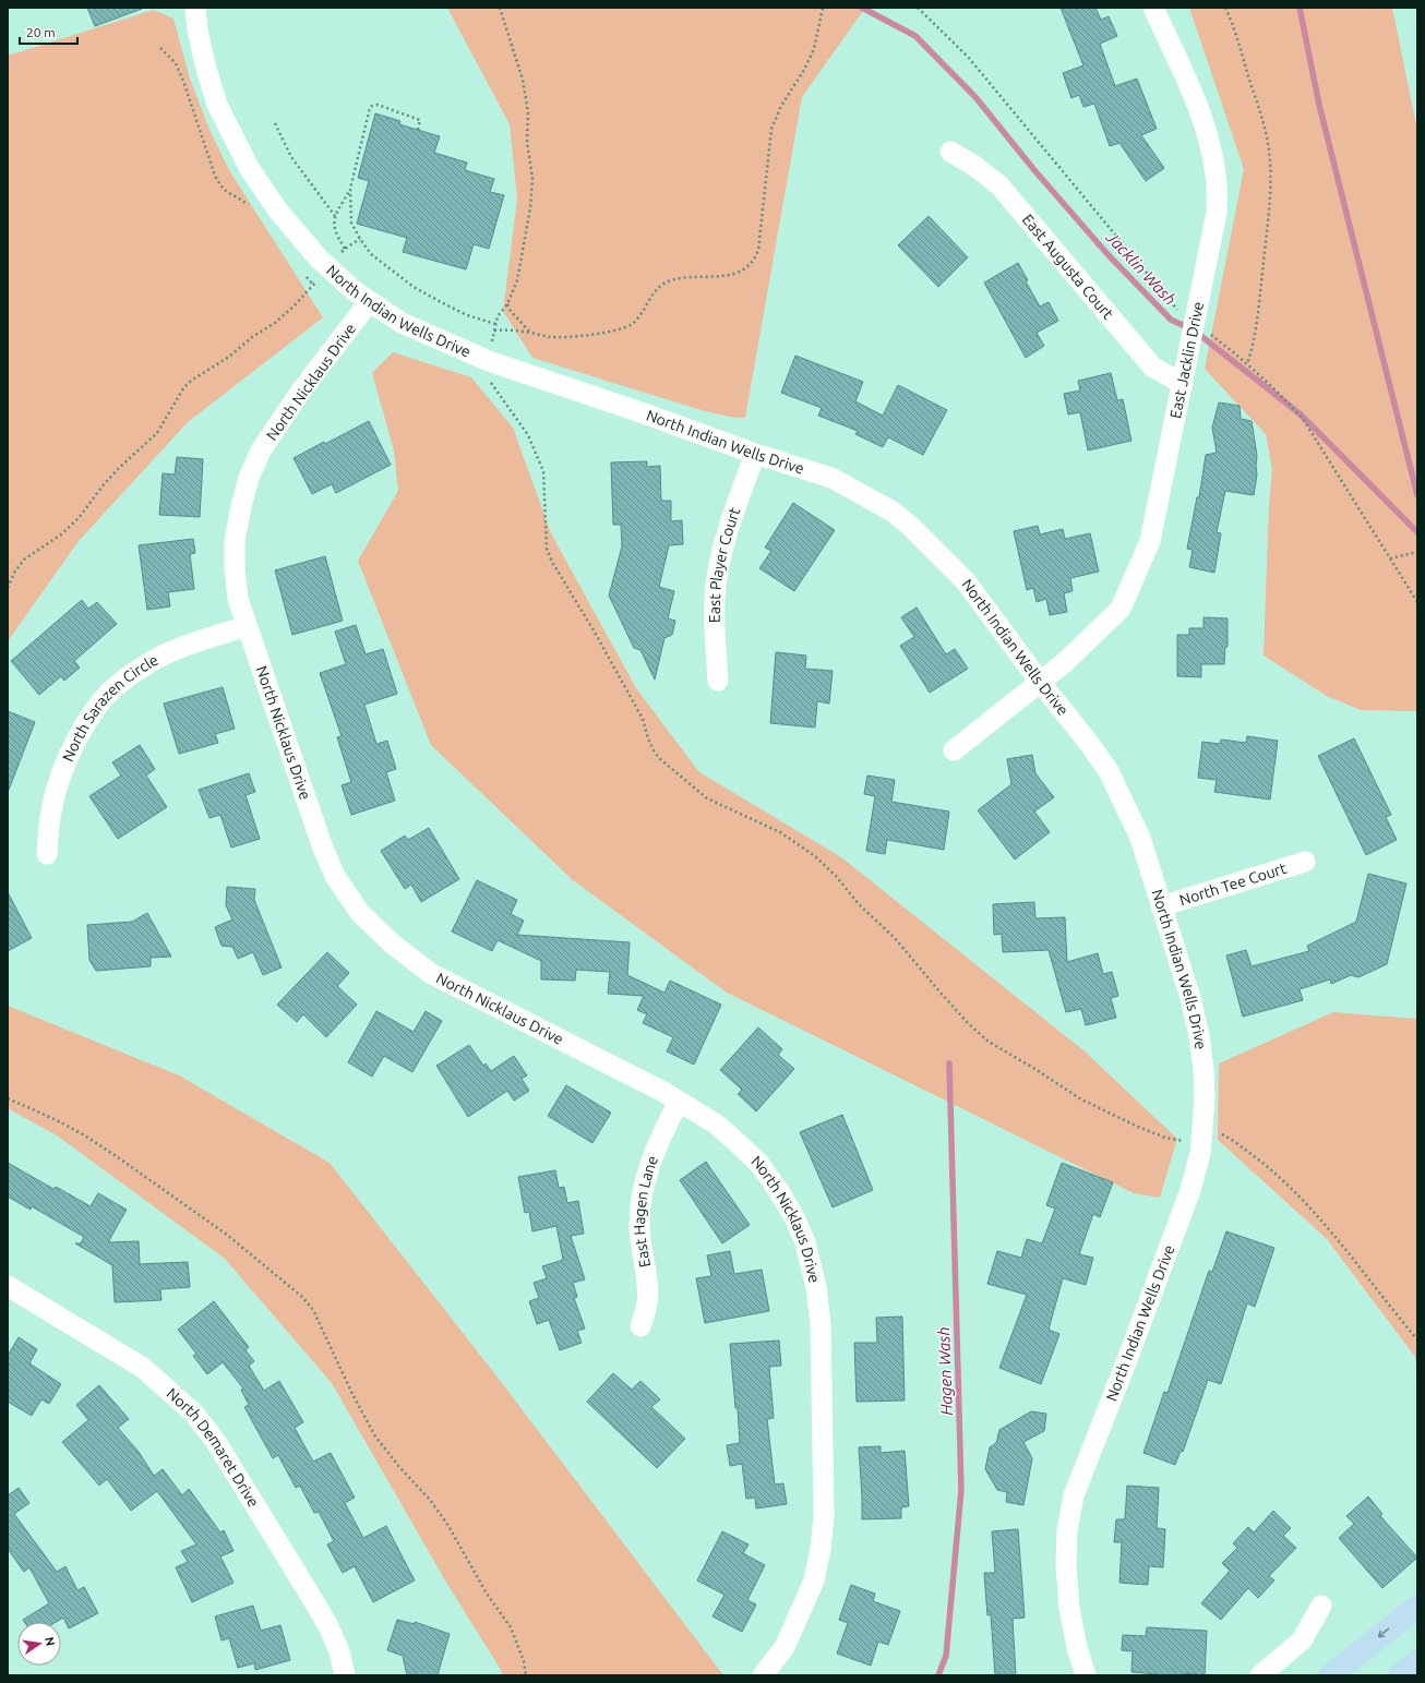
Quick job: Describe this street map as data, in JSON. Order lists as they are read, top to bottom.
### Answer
{
  "streets": {
    "street": [
      "East Augusta Court",
      "North Indian Wells Drive",
      "East Jacklin Drive",
      "North Nicklaus Drive",
      "East Player Court",
      "North Sarazen Circle",
      "North Tee Court",
      "East Hagen Lane",
      "North Demaret Drive"
    ]
  },
  "crossings": [
    ["East Augusta Court", "East Jacklin Drive"],
    ["North Indian Wells Drive", "East Jacklin Drive"],
    ["North Indian Wells Drive", "North Nicklaus Drive"],
    ["North Indian Wells Drive", "East Player Court"],
    ["North Indian Wells Drive", "North Tee Court"],
    ["North Nicklaus Drive", "North Sarazen Circle"],
    ["North Nicklaus Drive", "East Hagen Lane"]
  ],
  "water": ["Jacklin Wash", "Hagen Wash"],
  "scale_bar": "20 m",
  "north": "right"
}
